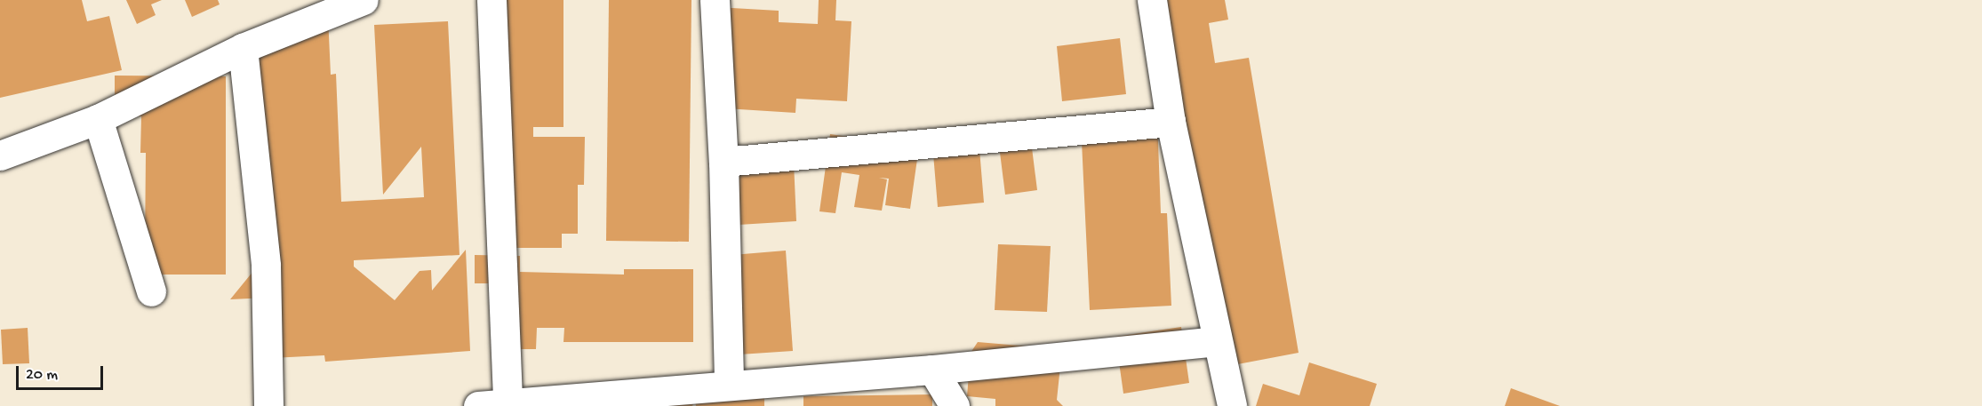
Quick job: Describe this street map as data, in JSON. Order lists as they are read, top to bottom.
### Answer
{
  "scale_bar": "20 m"
}
